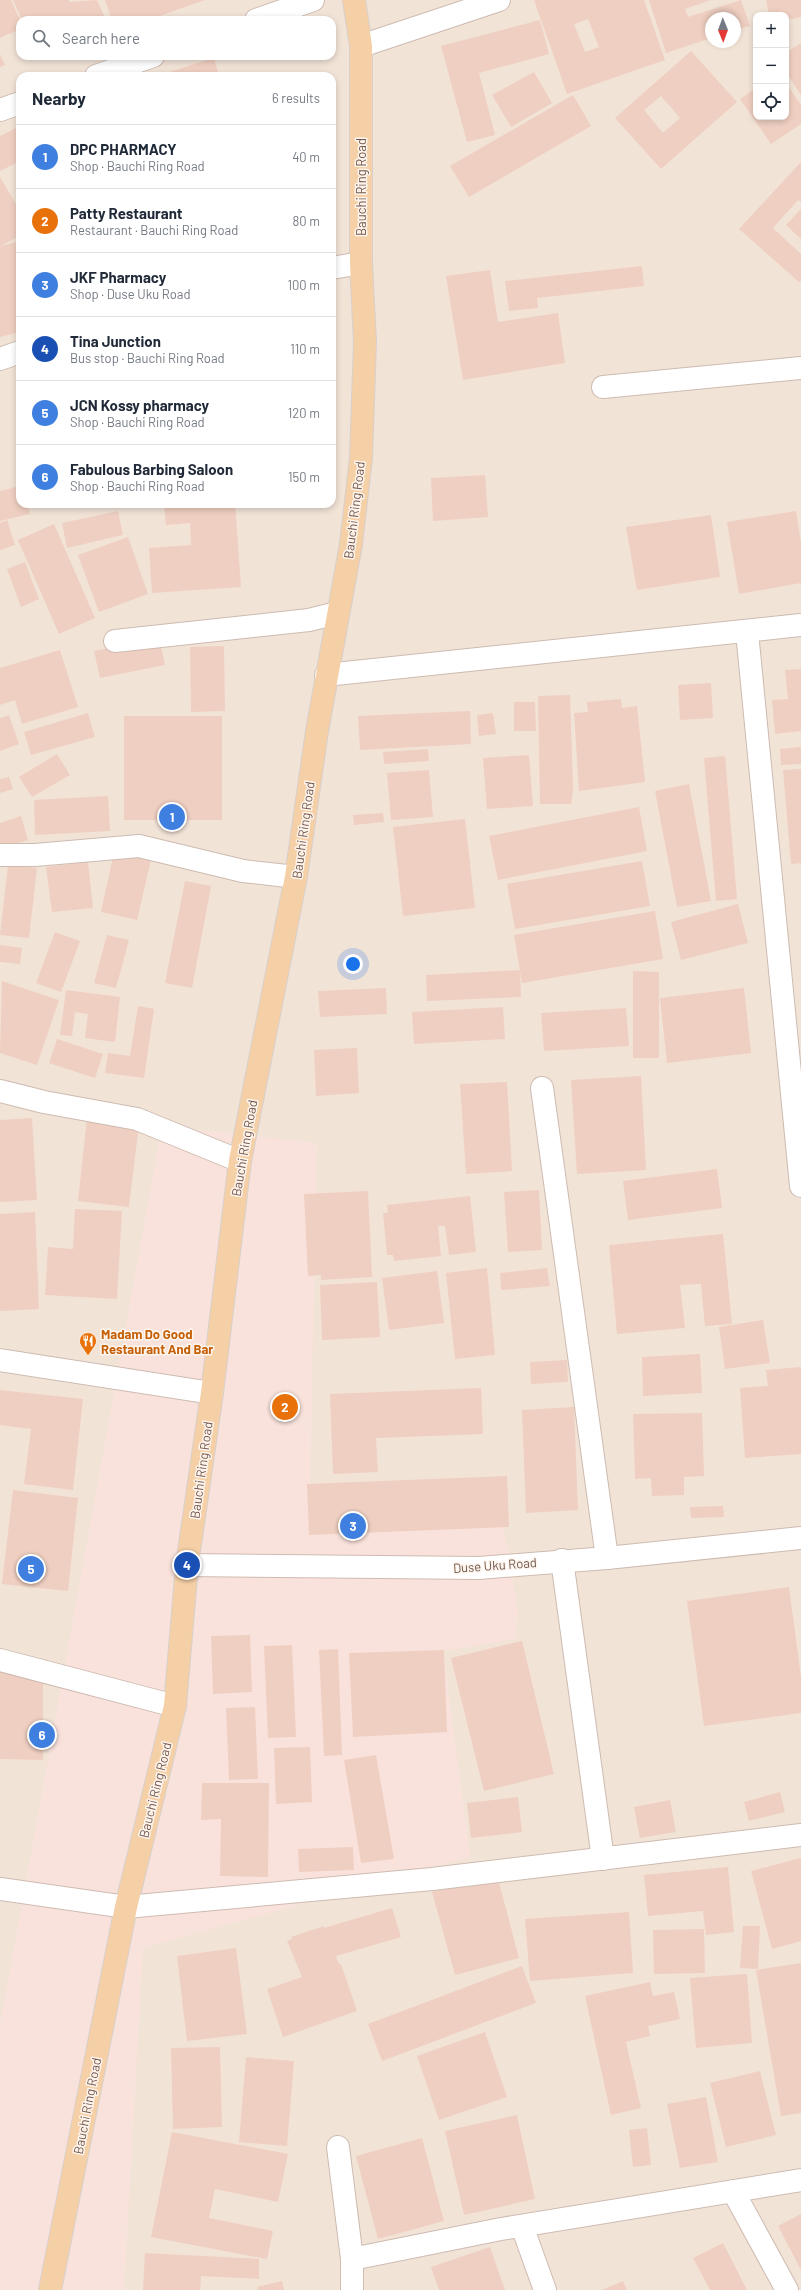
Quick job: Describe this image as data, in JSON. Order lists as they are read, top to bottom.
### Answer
{
  "streets": {
    "main road": ["Bauchi Ring Road"],
    "street": ["Duse Uku Road"]
  },
  "crossings": [
    ["Bauchi Ring Road", "Duse Uku Road"]
  ],
  "places": {
    "restaurant": ["Madam Do Good Restaurant And Bar"]
  },
  "north": "bottom",
  "page": {
    "map_buttons": ["+", "−"],
    "search": "Search here",
    "heading": ["Nearby", "6 results"],
    "list": [
      {
        "mark": "1",
        "name": "DPC PHARMACY",
        "note": "Shop · Bauchi Ring Road",
        "value": "40 m"
      },
      {
        "mark": "2",
        "name": "Patty Restaurant",
        "note": "Restaurant · Bauchi Ring Road",
        "value": "80 m"
      },
      {
        "mark": "3",
        "name": "JKF Pharmacy",
        "note": "Shop · Duse Uku Road",
        "value": "100 m"
      },
      {
        "mark": "4",
        "name": "Tina Junction",
        "note": "Bus stop · Bauchi Ring Road",
        "value": "110 m"
      },
      {
        "mark": "5",
        "name": "JCN Kossy pharmacy",
        "note": "Shop · Bauchi Ring Road",
        "value": "120 m"
      },
      {
        "mark": "6",
        "name": "Fabulous Barbing Saloon",
        "note": "Shop · Bauchi Ring Road",
        "value": "150 m"
      }
    ],
    "pins": [
      "1",
      "2",
      "3",
      "4",
      "5",
      "6"
    ]
  }
}
